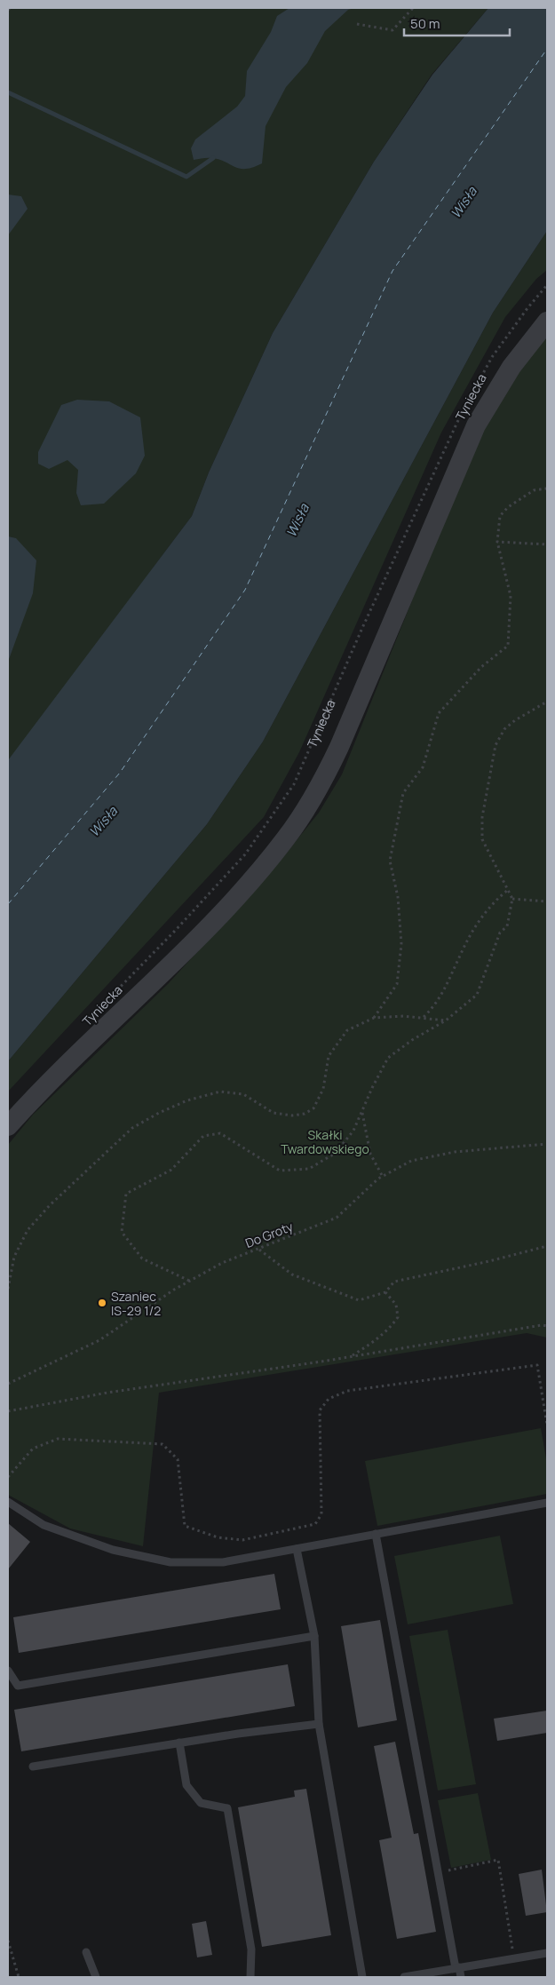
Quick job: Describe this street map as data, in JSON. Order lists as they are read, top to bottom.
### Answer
{
  "streets": {
    "street": ["Tyniecka"],
    "path": ["Do Groty"]
  },
  "water": ["Wisła"],
  "parks": ["Skałki Twardowskiego"],
  "places": ["Szaniec IS-29 1/2"],
  "scale_bar": "50 m"
}
